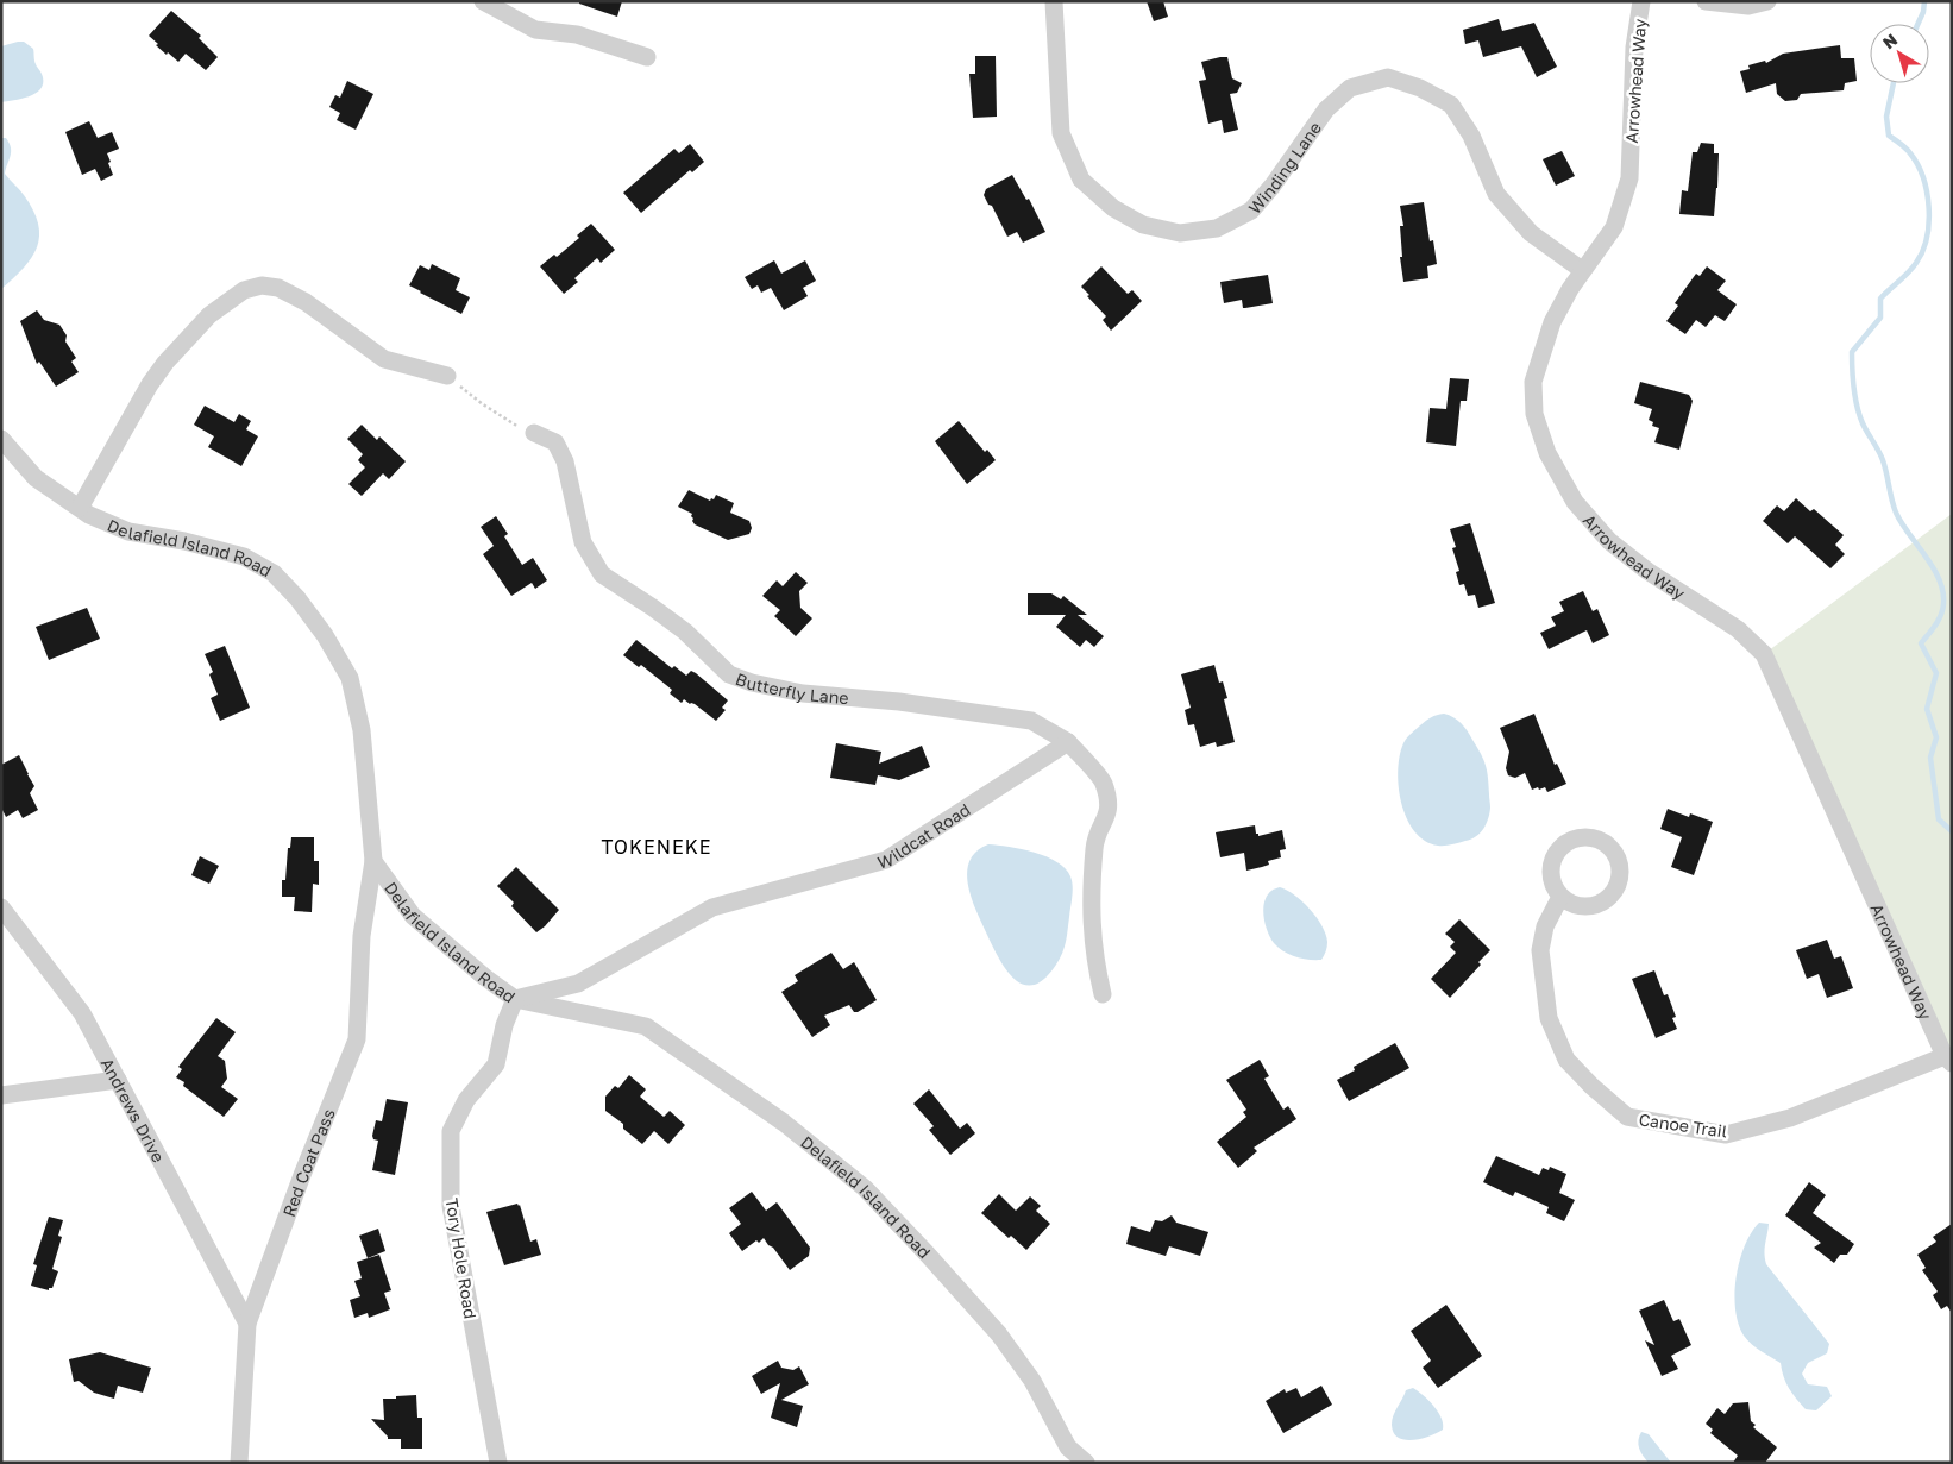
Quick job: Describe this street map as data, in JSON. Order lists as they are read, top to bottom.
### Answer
{
  "streets": {
    "street": [
      "Arrowhead Way",
      "Winding Lane",
      "Delafield Island Road",
      "Butterfly Lane",
      "Wildcat Road",
      "Andrews Drive",
      "Canoe Trail",
      "Red Coat Pass",
      "Tory Hole Road"
    ]
  },
  "crossings": [
    ["Arrowhead Way", "Winding Lane"],
    ["Arrowhead Way", "Canoe Trail"],
    ["Delafield Island Road", "Wildcat Road"],
    ["Delafield Island Road", "Red Coat Pass"],
    ["Delafield Island Road", "Tory Hole Road"],
    ["Butterfly Lane", "Wildcat Road"],
    ["Wildcat Road", "Tory Hole Road"],
    ["Andrews Drive", "Red Coat Pass"]
  ],
  "districts": ["TOKENEKE"],
  "north": "top left"
}
